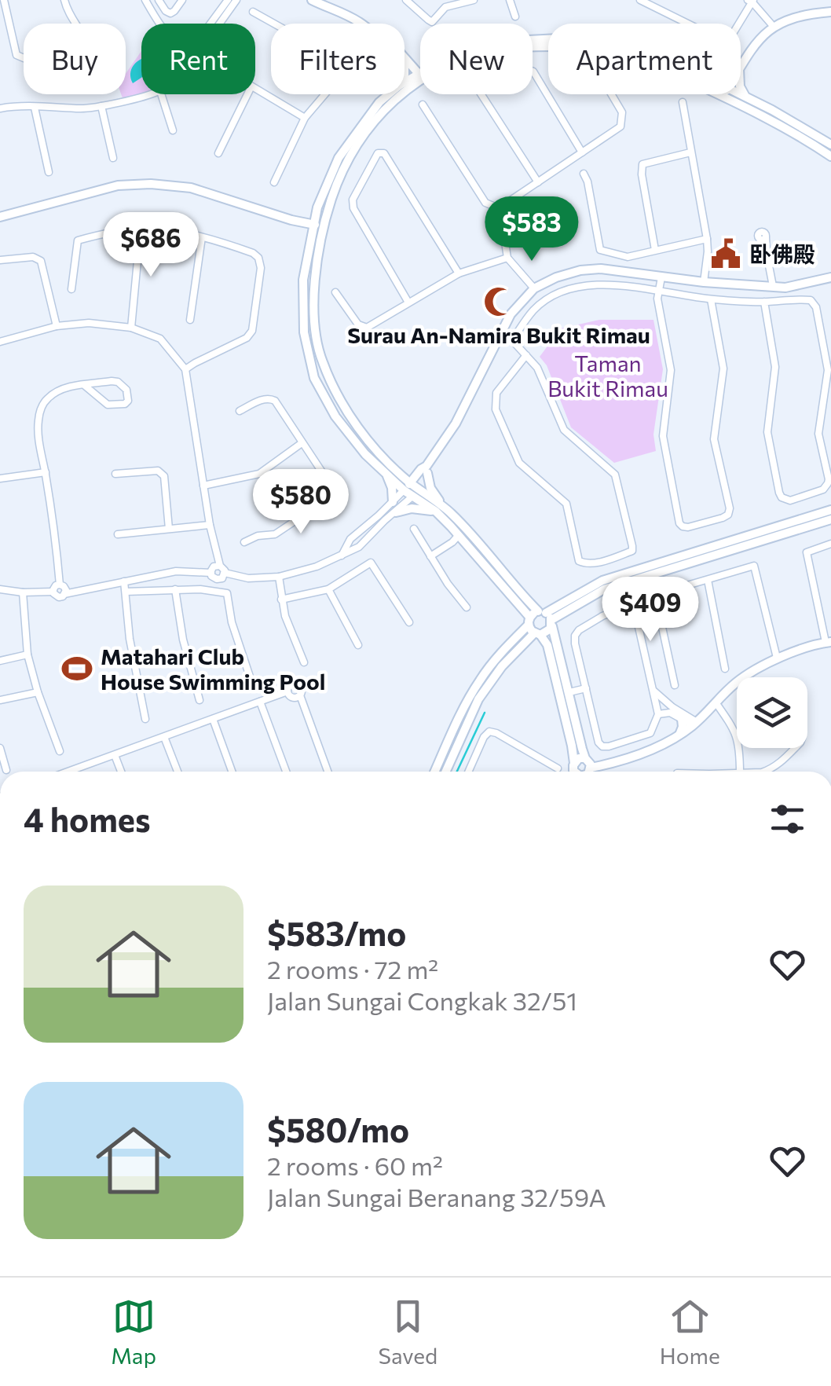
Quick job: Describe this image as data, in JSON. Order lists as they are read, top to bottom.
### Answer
{
  "parks": ["Taman Bukit Rimau"],
  "places": {
    "public building": ["卧佛殿"],
    "mosque": ["Surau An-Namira Bukit Rimau"],
    "sports": ["Matahari Club House Swimming Pool"]
  },
  "page": {
    "chip": [
      "Buy",
      "Rent",
      "Filters",
      "New",
      "Apartment"
    ],
    "price": [
      "$583",
      "$686",
      "$580",
      "$409"
    ],
    "heading": "4 homes",
    "list": [
      {
        "name": "$583/mo",
        "note": "2 rooms · 72 m² · Jalan Sungai Congkak 32/51"
      },
      {
        "name": "$580/mo",
        "note": "2 rooms · 60 m² · Jalan Sungai Beranang 32/59A"
      }
    ],
    "tabs": ["Map", "Saved", "Home"]
  }
}
